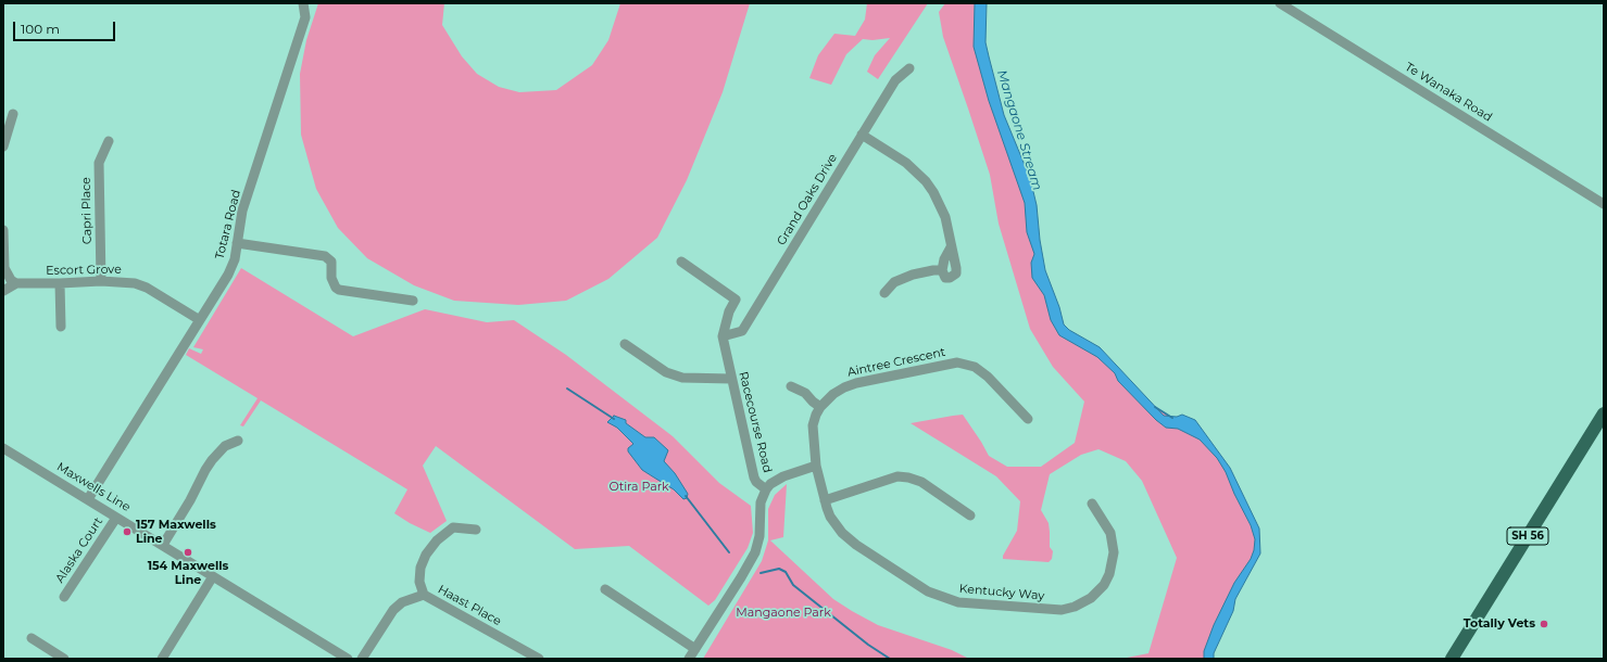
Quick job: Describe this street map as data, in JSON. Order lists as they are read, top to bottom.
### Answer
{
  "streets": {
    "main road": ["SH 56"],
    "street": [
      "Te Wanaka Road",
      "Grand Oaks Drive",
      "Capri Place",
      "Totara Road",
      "Escort Grove",
      "Aintree Crescent",
      "Racecourse Road",
      "Maxwells Line",
      "Alaska Court",
      "Kentucky Way",
      "Haast Place"
    ]
  },
  "crossings": [
    ["Grand Oaks Drive", "Racecourse Road"],
    ["Capri Place", "Escort Grove"],
    ["Totara Road", "Escort Grove"],
    ["Totara Road", "Maxwells Line"],
    ["Aintree Crescent", "Kentucky Way"],
    ["Maxwells Line", "Alaska Court"]
  ],
  "water": ["Mangaone Stream"],
  "parks": ["Otira Park", "Mangaone Park"],
  "places": ["157 Maxwells Line", "154 Maxwells Line", "Totally Vets"],
  "scale_bar": "100 m"
}
